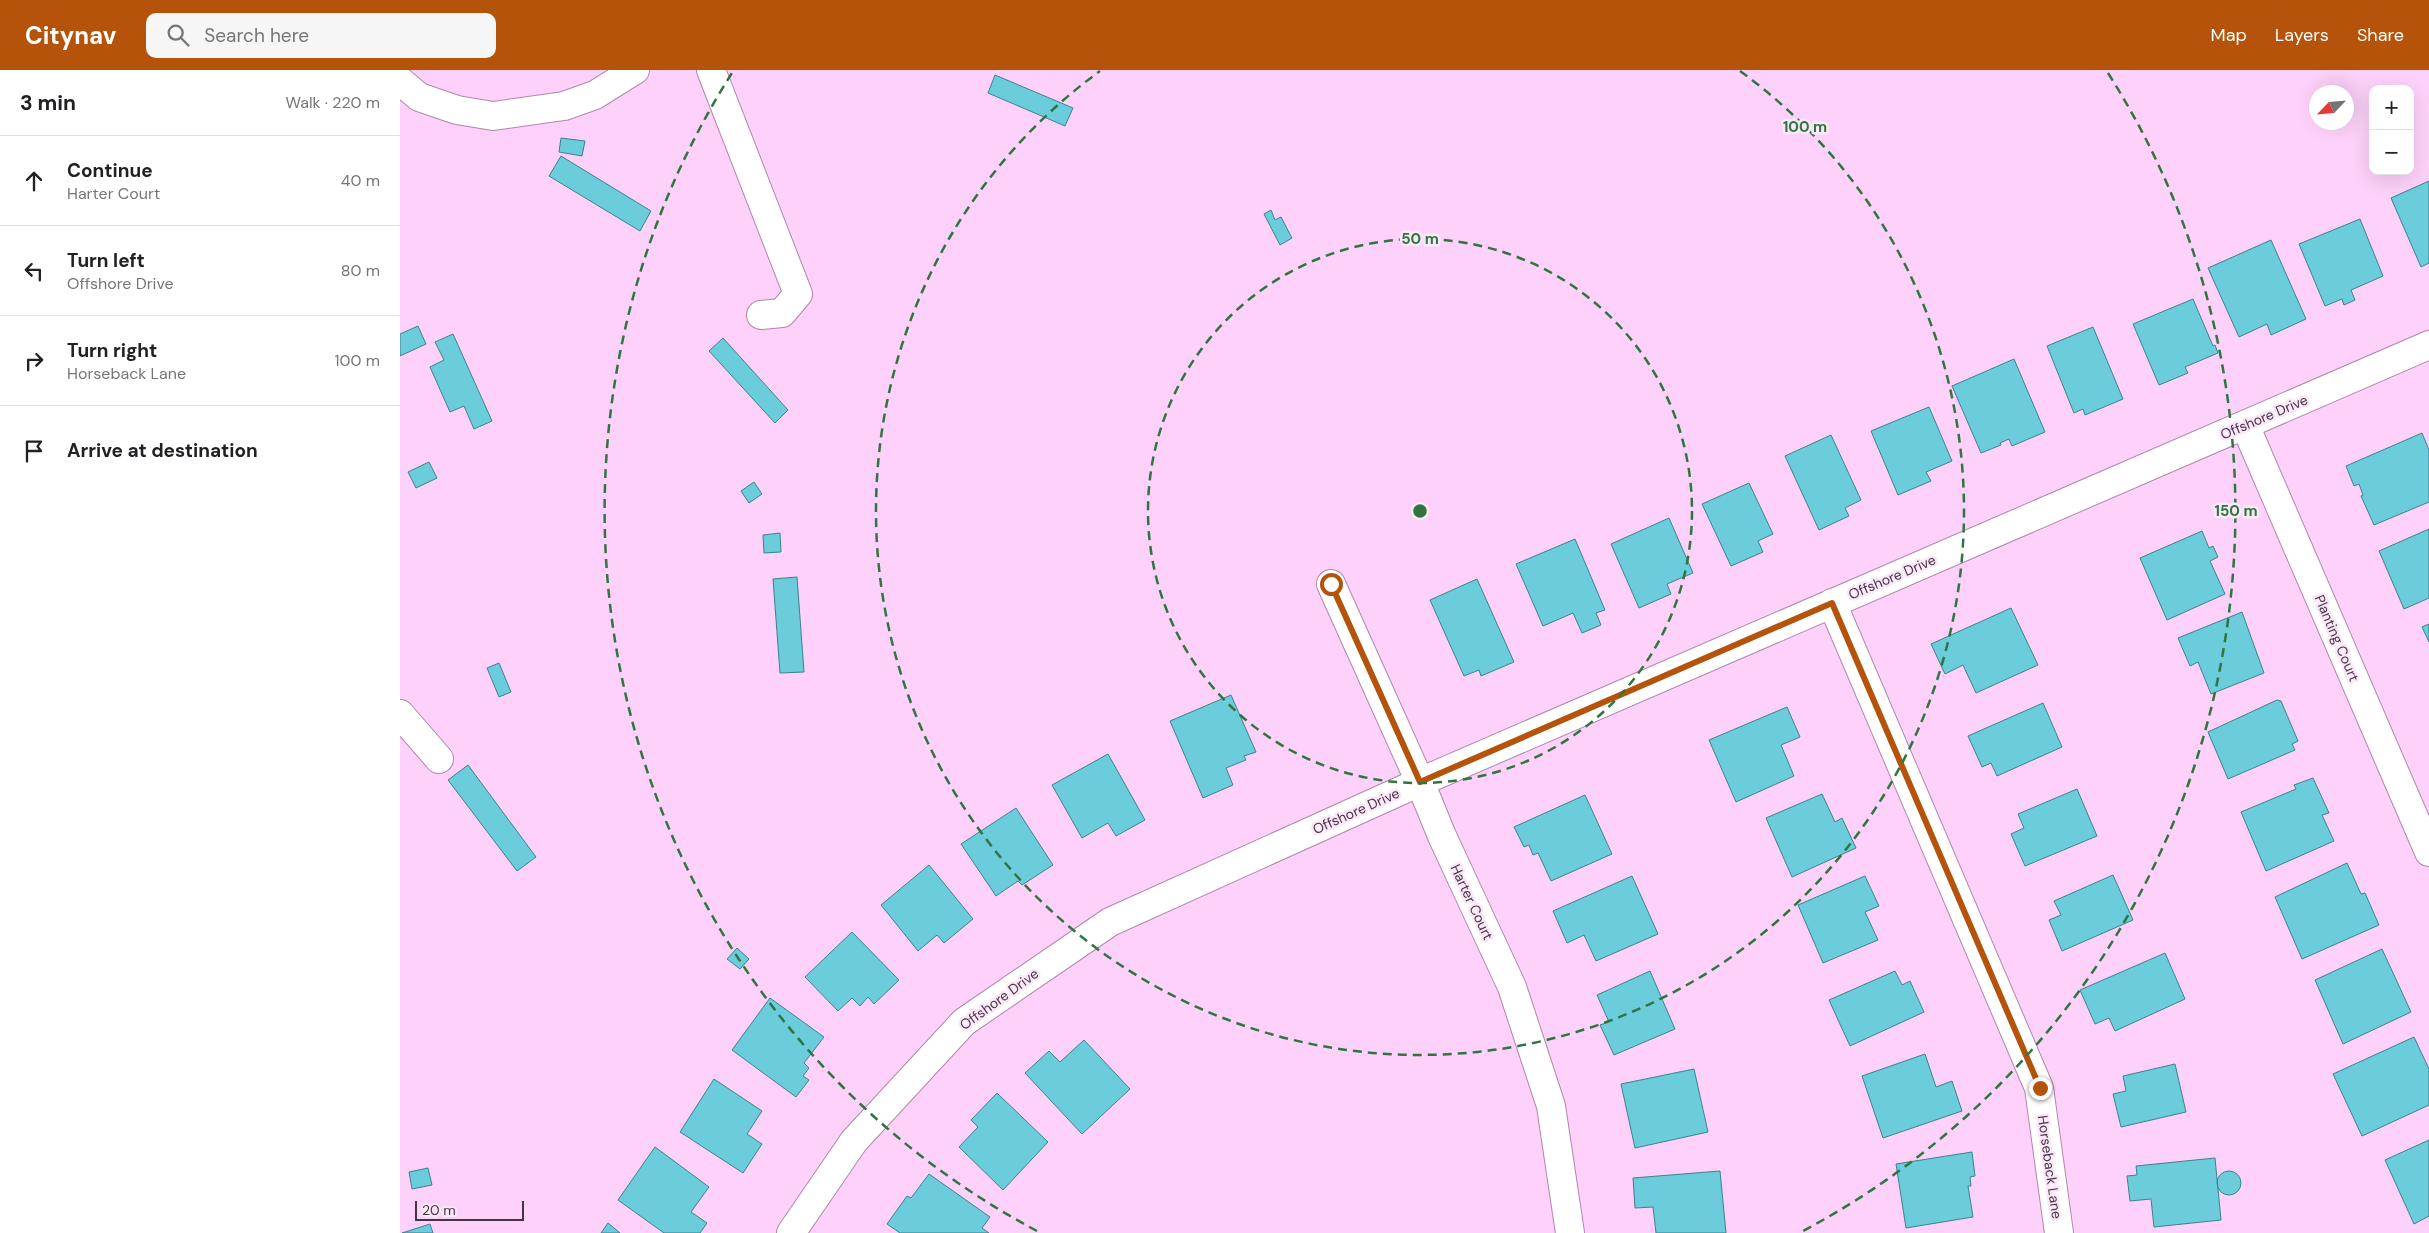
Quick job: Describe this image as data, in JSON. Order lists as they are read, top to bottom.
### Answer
{
  "streets": {
    "street": [
      "Offshore Drive",
      "Planting Court",
      "Harter Court",
      "Horseback Lane"
    ]
  },
  "crossings": [
    ["Offshore Drive", "Planting Court"],
    ["Offshore Drive", "Harter Court"],
    ["Offshore Drive", "Horseback Lane"]
  ],
  "scale_bar": "20 m",
  "north": "bottom left",
  "page": {
    "header": "Citynav",
    "search": "Search here",
    "nav": ["Map", "Layers", "Share"],
    "heading": ["3 min", "Walk · 220 m"],
    "map_buttons": ["+", "−"],
    "list": [
      ["Continue", "Harter Court", "40 m"],
      ["Turn left", "Offshore Drive", "80 m"],
      ["Turn right", "Horseback Lane", "100 m"],
      "Arrive at destination"
    ],
    "scale": "20 m"
  },
  "rings": ["100 m", "50 m", "150 m"]
}
